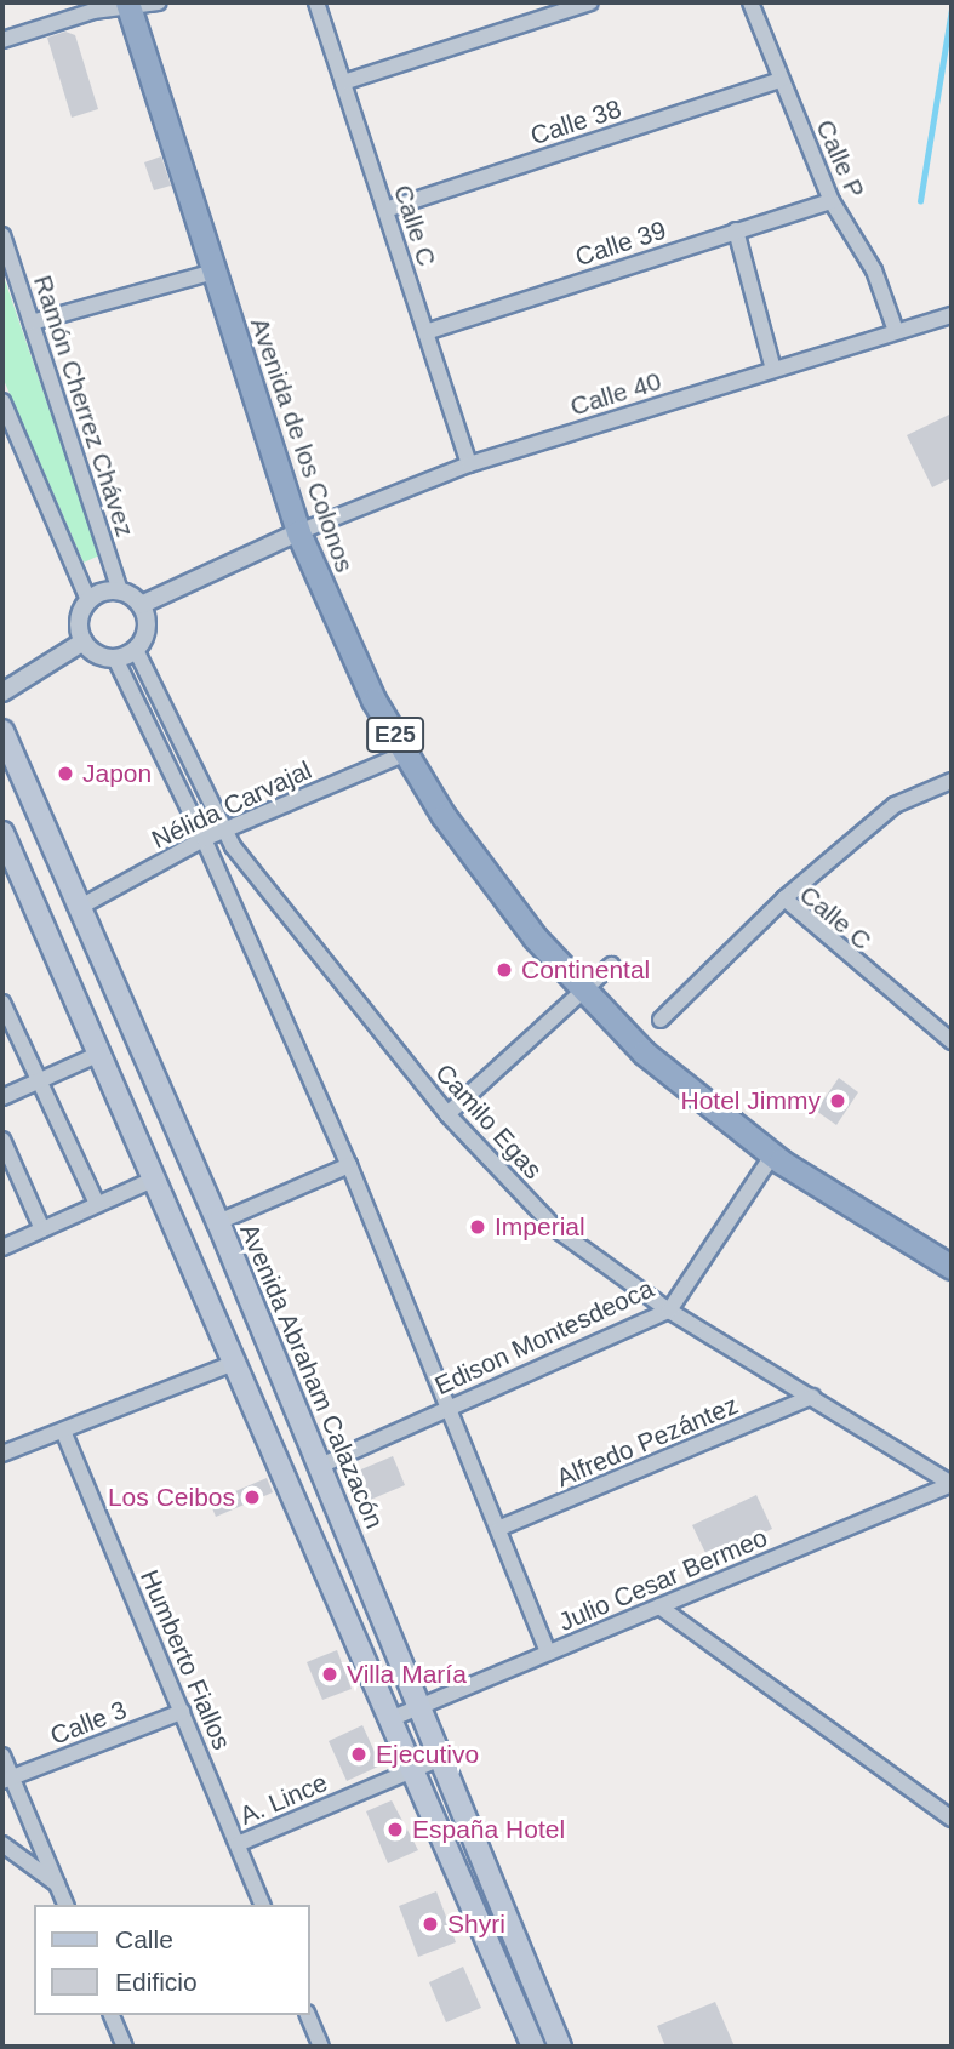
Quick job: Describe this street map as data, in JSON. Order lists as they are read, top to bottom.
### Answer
{
  "streets": {
    "highway": ["Avenida de los Colonos", "E25"],
    "main road": ["Avenida Abraham Calazacón"],
    "street": [
      "Calle 38",
      "Calle P",
      "Calle C",
      "Calle 39",
      "Calle 40",
      "Ramón Cherrez Chávez",
      "Nélida Carvajal",
      "Camilo Egas",
      "Edison Montesdeoca",
      "Alfredo Pezántez",
      "Julio Cesar Bermeo",
      "Humberto Fiallos",
      "Calle 3",
      "A. Lince"
    ]
  },
  "crossings": [
    ["Calle 38", "Calle P"],
    ["Calle 38", "Calle C"],
    ["Calle P", "Calle 39"],
    ["Calle P", "Calle 40"],
    ["Calle C", "Calle 39"],
    ["Calle C", "Calle 40"],
    ["Calle 40", "Avenida de los Colonos"],
    ["Ramón Cherrez Chávez", "Camilo Egas"],
    ["Avenida de los Colonos", "Nélida Carvajal"],
    ["Avenida de los Colonos", "Edison Montesdeoca"],
    ["Nélida Carvajal", "Camilo Egas"],
    ["Nélida Carvajal", "Avenida Abraham Calazacón"],
    ["Camilo Egas", "Edison Montesdeoca"],
    ["Camilo Egas", "Alfredo Pezántez"],
    ["Camilo Egas", "Julio Cesar Bermeo"],
    ["Edison Montesdeoca", "Avenida Abraham Calazacón"],
    ["Avenida Abraham Calazacón", "Julio Cesar Bermeo"],
    ["Avenida Abraham Calazacón", "A. Lince"],
    ["Humberto Fiallos", "Calle 3"],
    ["Humberto Fiallos", "A. Lince"]
  ],
  "places": [
    "Japon",
    "Continental",
    "Hotel Jimmy",
    "Imperial",
    "Los Ceibos",
    "Villa María",
    "Ejecutivo",
    "España Hotel",
    "Shyri"
  ],
  "legend": ["Calle", "Edificio"]
}
